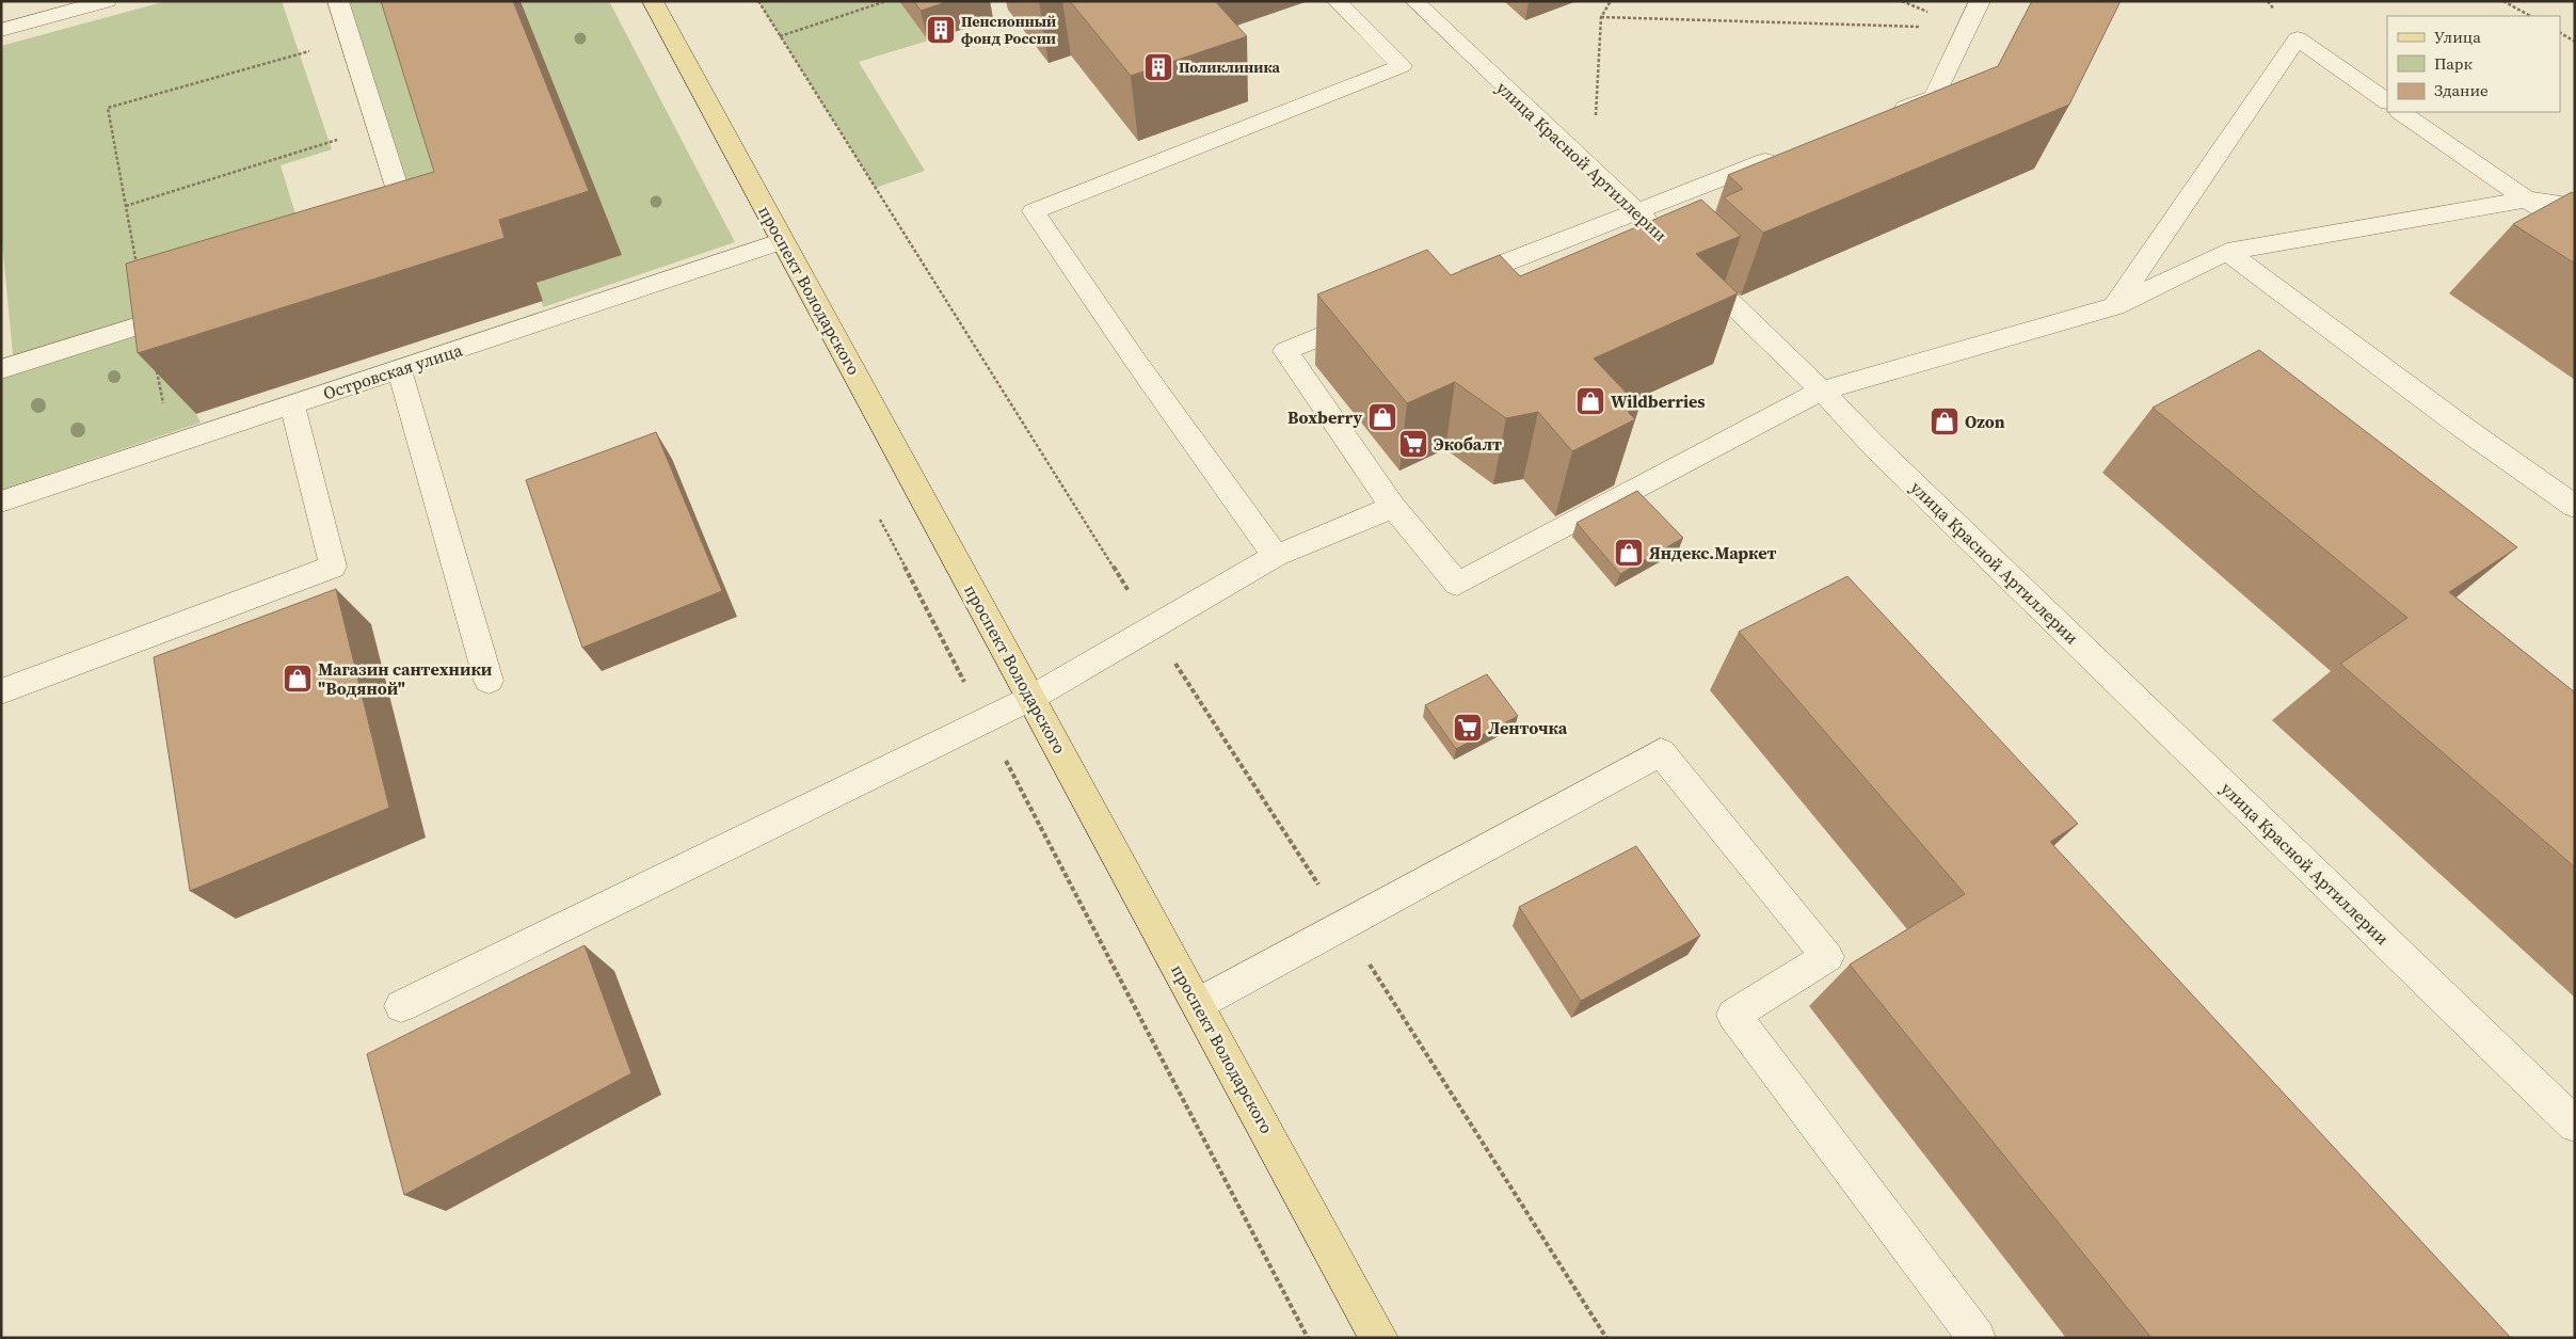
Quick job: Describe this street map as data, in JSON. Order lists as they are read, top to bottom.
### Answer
{
  "streets": {
    "main road": ["проспект Володарского"],
    "street": ["улица Красной Артиллерии", "Островская улица"]
  },
  "crossings": [
    ["проспект Володарского", "Островская улица"]
  ],
  "places": {
    "building": ["Пенсионный фонд России", "Поликлиника"],
    "shop": [
      "Wildberries",
      "Boxberry",
      "Ozon",
      "Яндекс.Маркет",
      "Магазин сантехники \"Водяной\""
    ],
    "supermarket": ["Экобалт", "Ленточка"]
  },
  "legend": ["Улица", "Парк", "Здание"]
}
